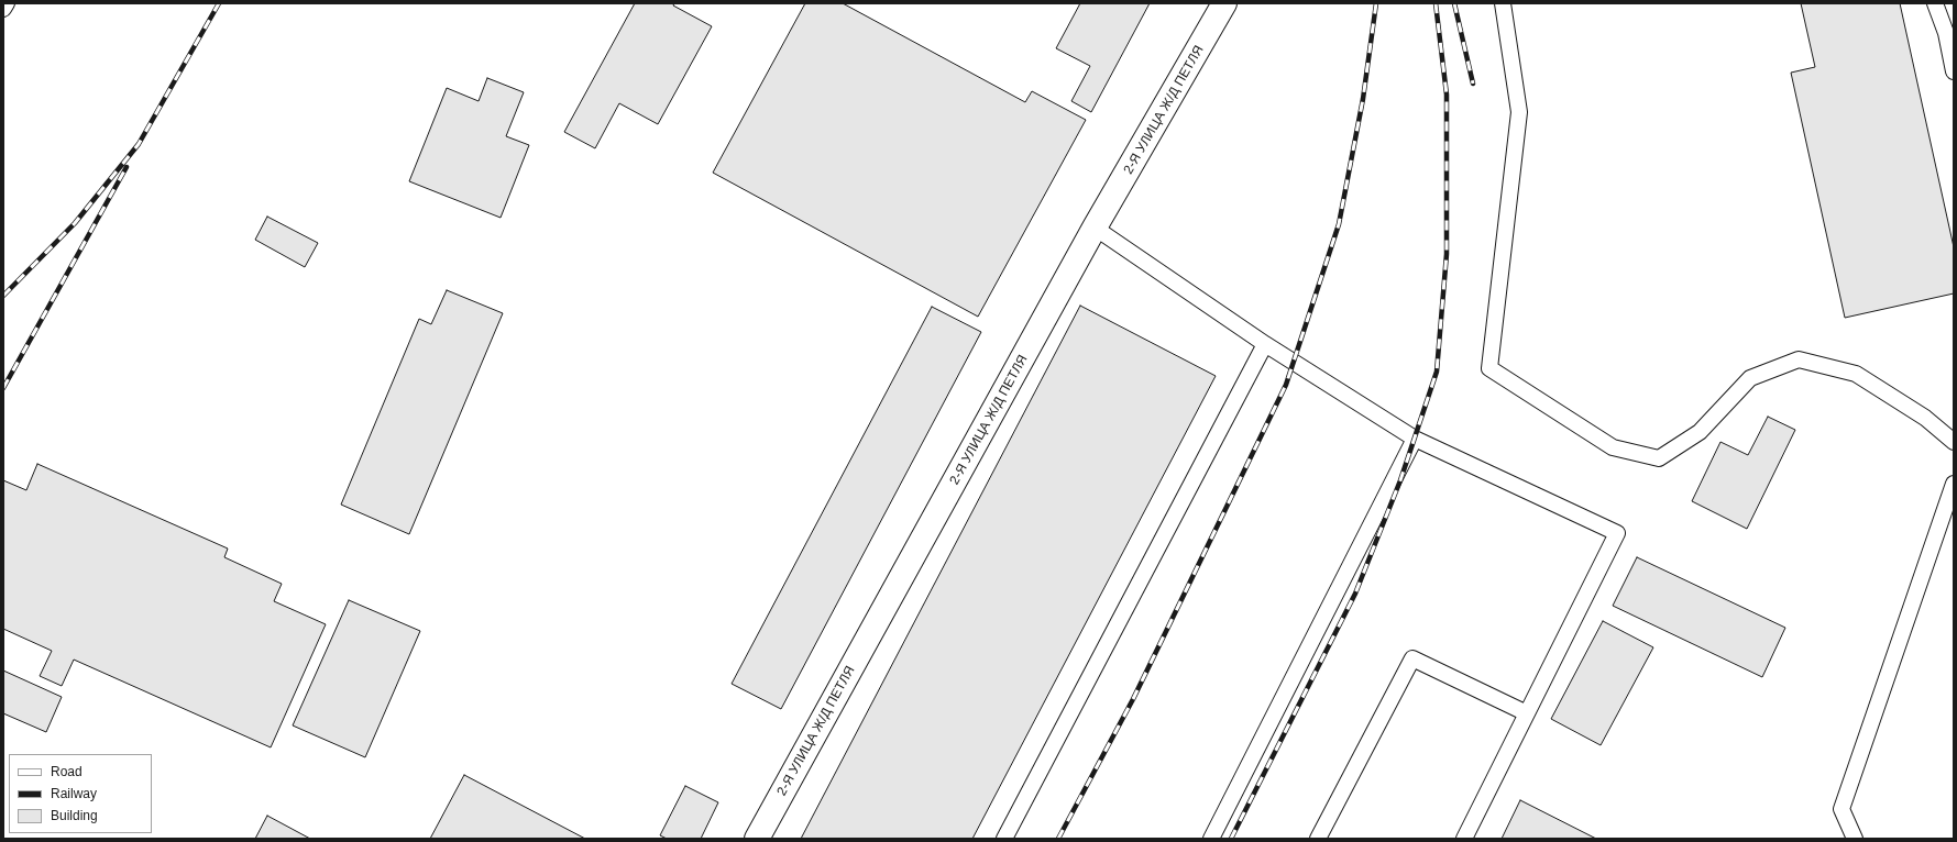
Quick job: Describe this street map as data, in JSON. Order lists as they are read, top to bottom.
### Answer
{
  "streets": {
    "street": ["2-Я УЛИЦА Ж/Д ПЕТЛЯ"]
  },
  "legend": ["Road", "Railway", "Building"]
}
